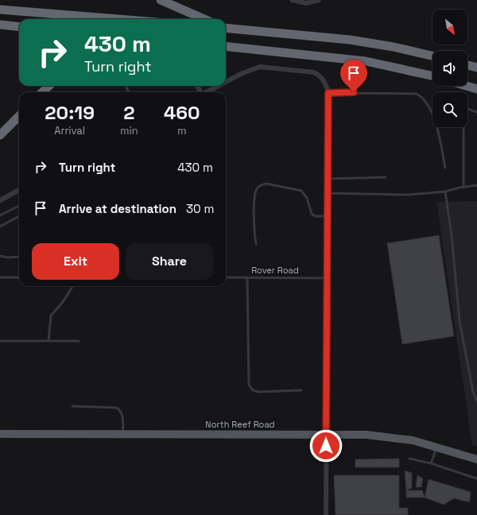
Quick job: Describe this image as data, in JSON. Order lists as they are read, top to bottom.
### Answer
{
  "streets": {
    "main road": ["North Reef Road"],
    "lane": ["Rover Road"]
  },
  "north": "bottom right",
  "page": {
    "turn": ["430 m", "Turn right"],
    "eta": [
      "20:19",
      "Arrival",
      "2",
      "min",
      "460",
      "m"
    ],
    "list": [
      {
        "name": "Turn right",
        "value": "430 m"
      },
      {
        "name": "Arrive at destination",
        "value": "30 m"
      }
    ],
    "buttons": ["Exit", "Share"]
  }
}
